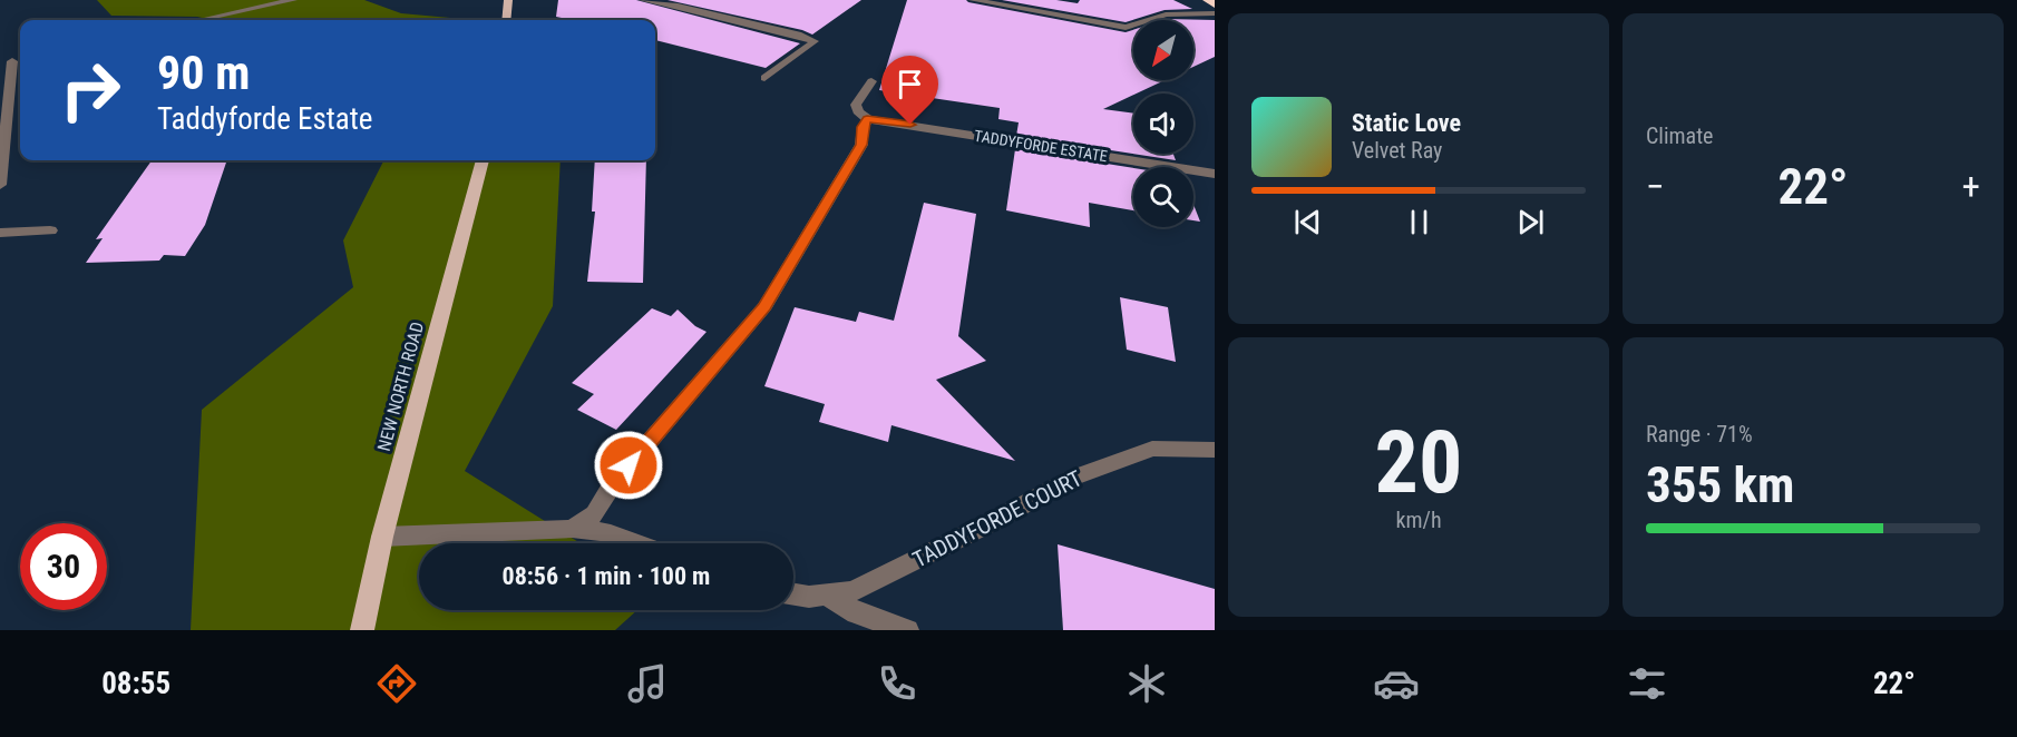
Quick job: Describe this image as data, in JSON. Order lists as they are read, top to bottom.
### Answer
{
  "streets": {
    "main road": ["NEW NORTH ROAD"],
    "street": ["TADDYFORDE ESTATE", "TADDYFORDE COURT"]
  },
  "north": "bottom left",
  "page": {
    "tile": [
      "Climate",
      ["20", "km/h"],
      ["Range · 71%", "355 km"]
    ],
    "turn": ["90 m", "Taddyforde Estate"],
    "song": ["Static Love", "Velvet Ray"],
    "heat": ["−", "22°", "+"],
    "limit": "30",
    "trip": "08:56 · 1 min · 100 m",
    "tabs": ["08:55", "22°"]
  }
}
